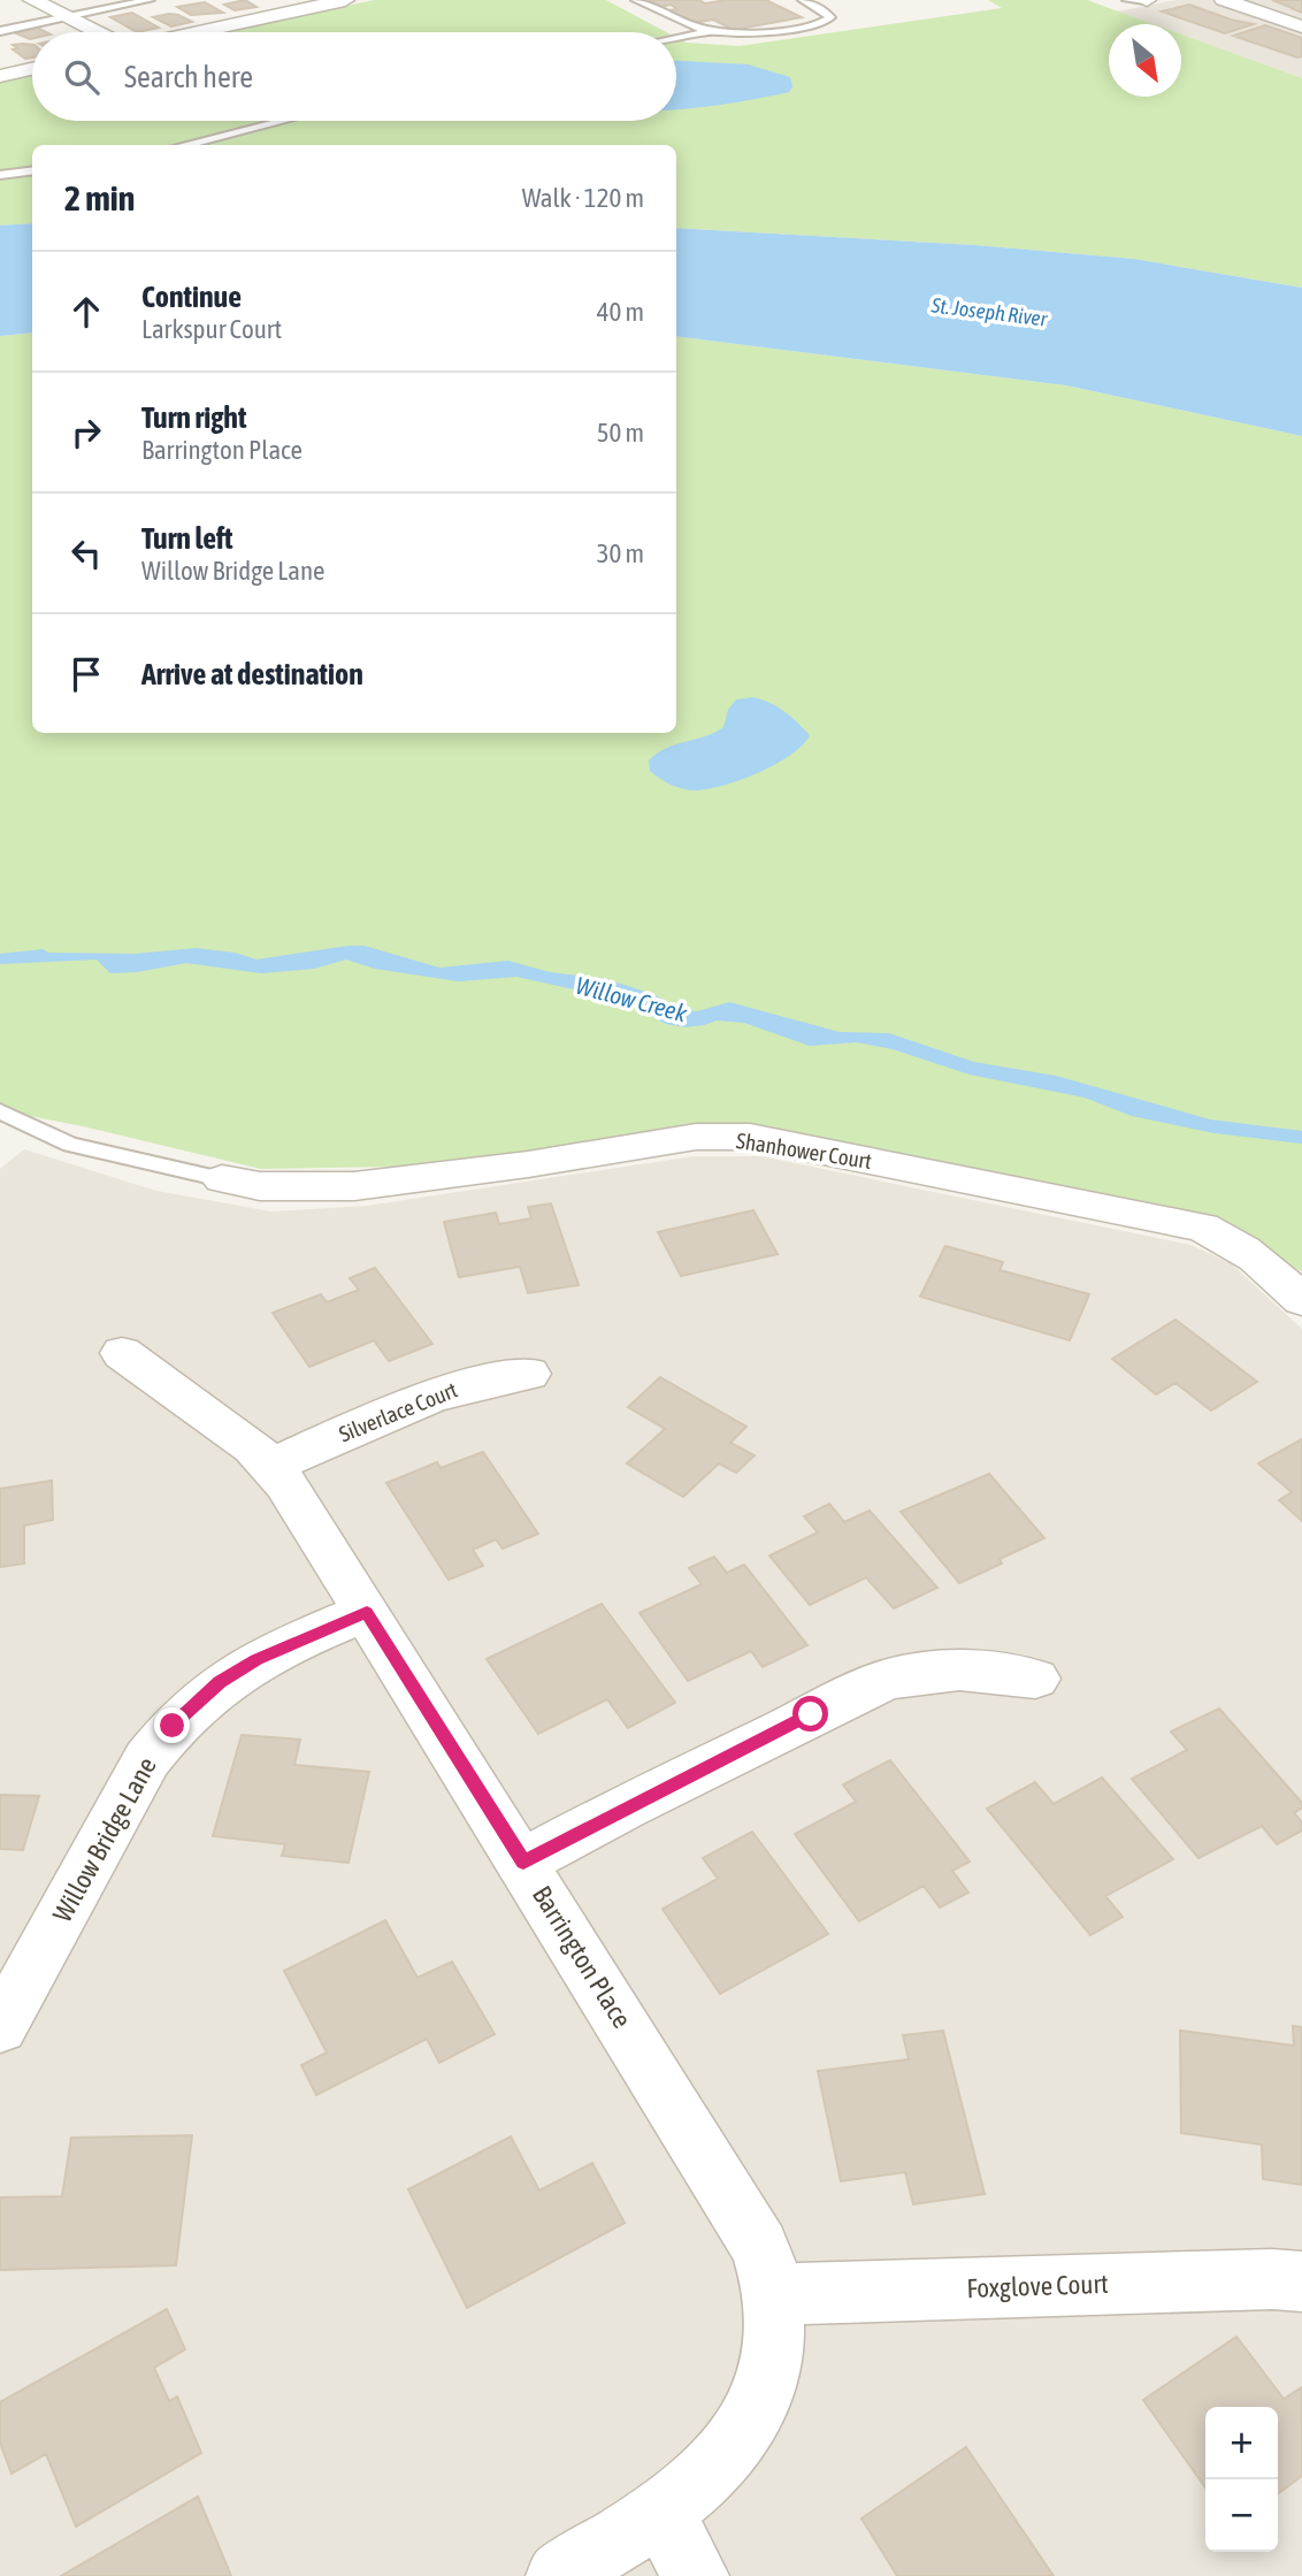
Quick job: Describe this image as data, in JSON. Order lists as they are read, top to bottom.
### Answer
{
  "streets": {
    "street": [
      "Shanhower Court",
      "Silverlace Court",
      "Willow Bridge Lane",
      "Barrington Place",
      "Foxglove Court"
    ]
  },
  "crossings": [
    ["Silverlace Court", "Barrington Place"],
    ["Willow Bridge Lane", "Barrington Place"],
    ["Barrington Place", "Foxglove Court"]
  ],
  "water": ["St. Joseph River", "Willow Creek"],
  "north": "bottom right",
  "page": {
    "search": "Search here",
    "heading": ["2 min", "Walk · 120 m"],
    "list": [
      ["Continue", "Larkspur Court", "40 m"],
      ["Turn right", "Barrington Place", "50 m"],
      ["Turn left", "Willow Bridge Lane", "30 m"],
      "Arrive at destination"
    ],
    "map_buttons": ["+", "−"]
  }
}
